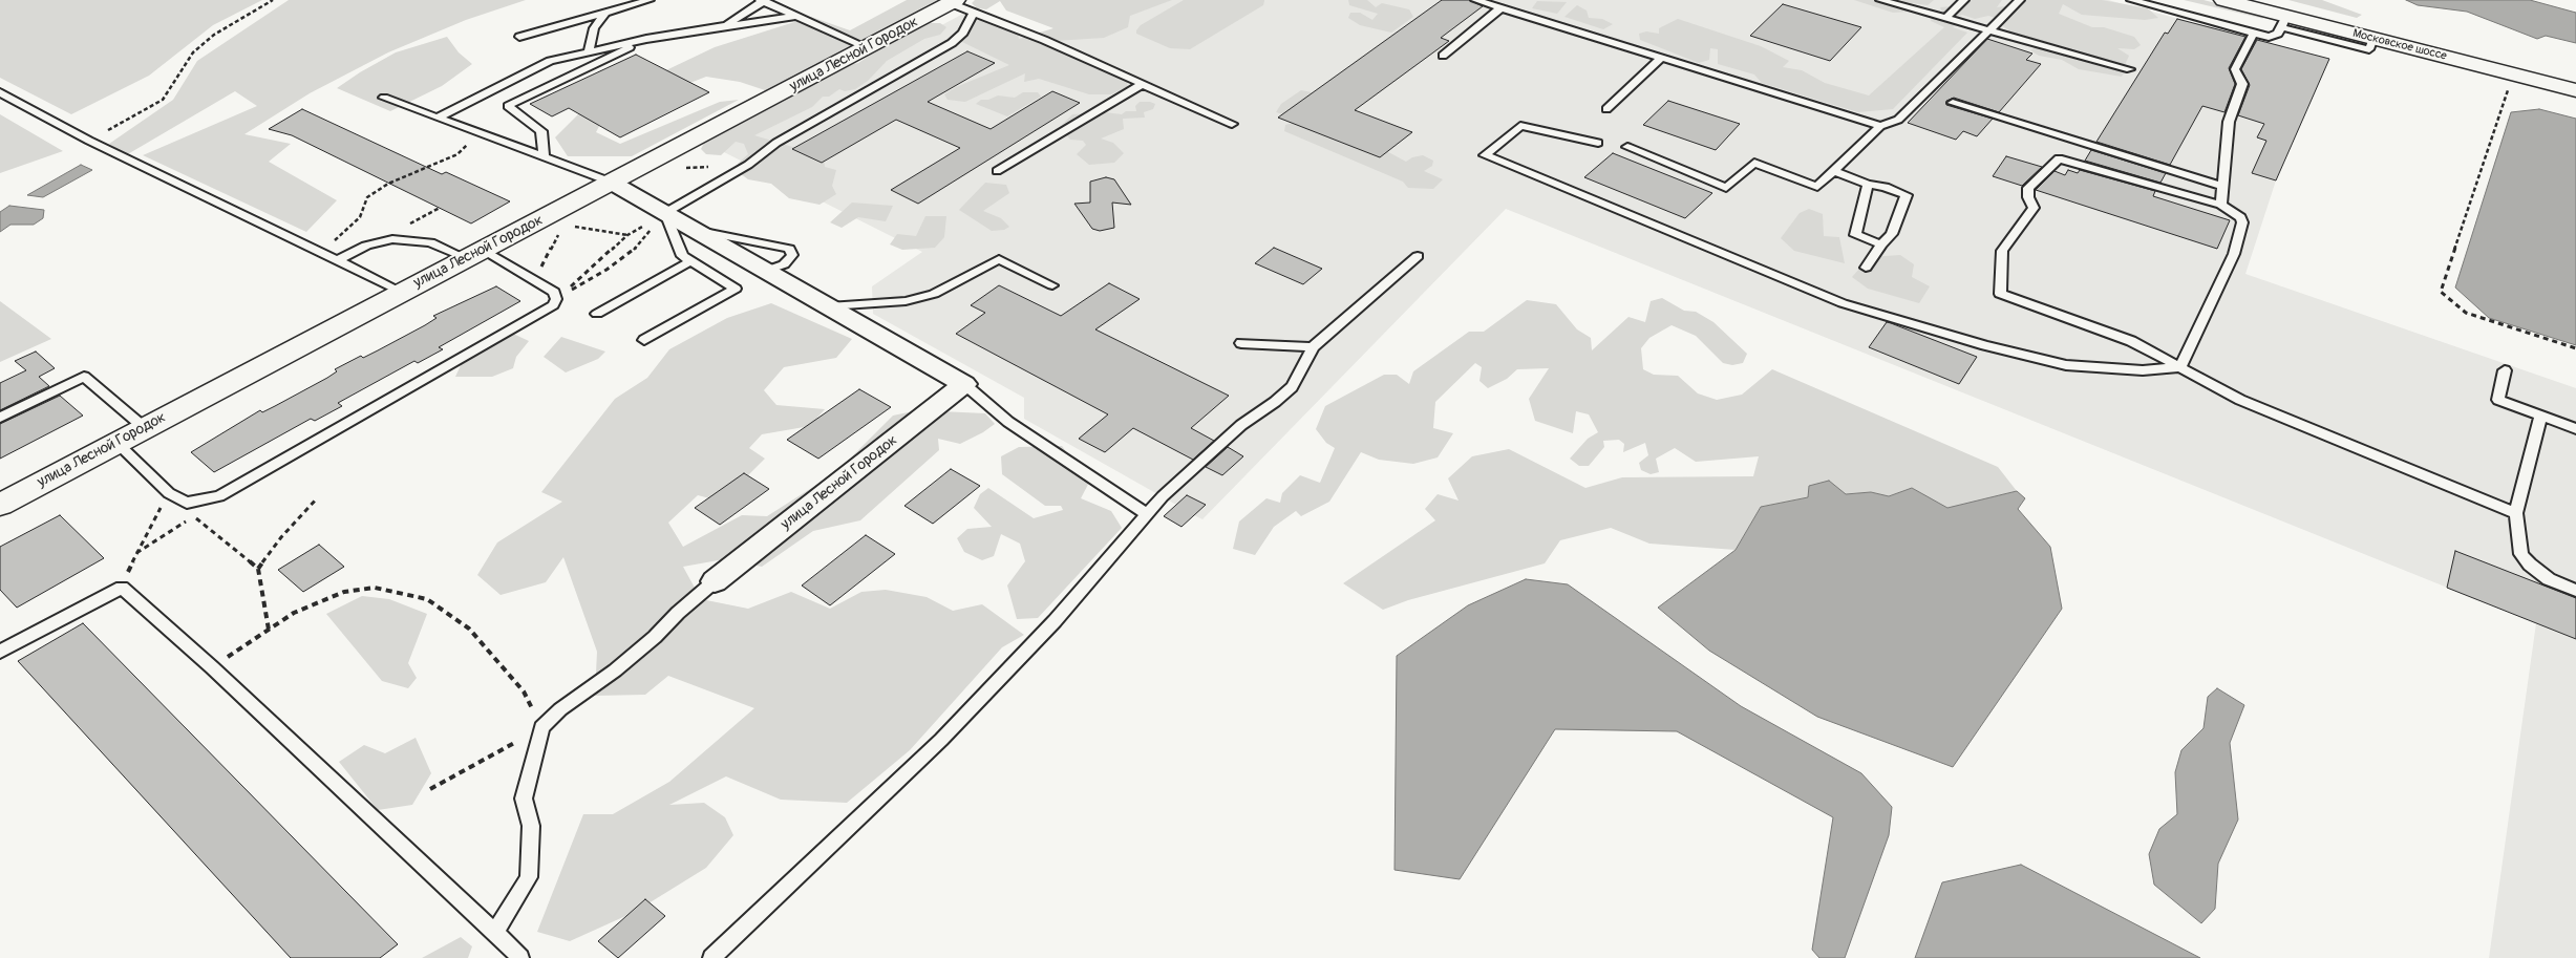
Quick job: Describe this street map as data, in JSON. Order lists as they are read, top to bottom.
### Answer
{
  "streets": {
    "street": ["Московское шоссе", "улица Лесной Городок"]
  }
}
